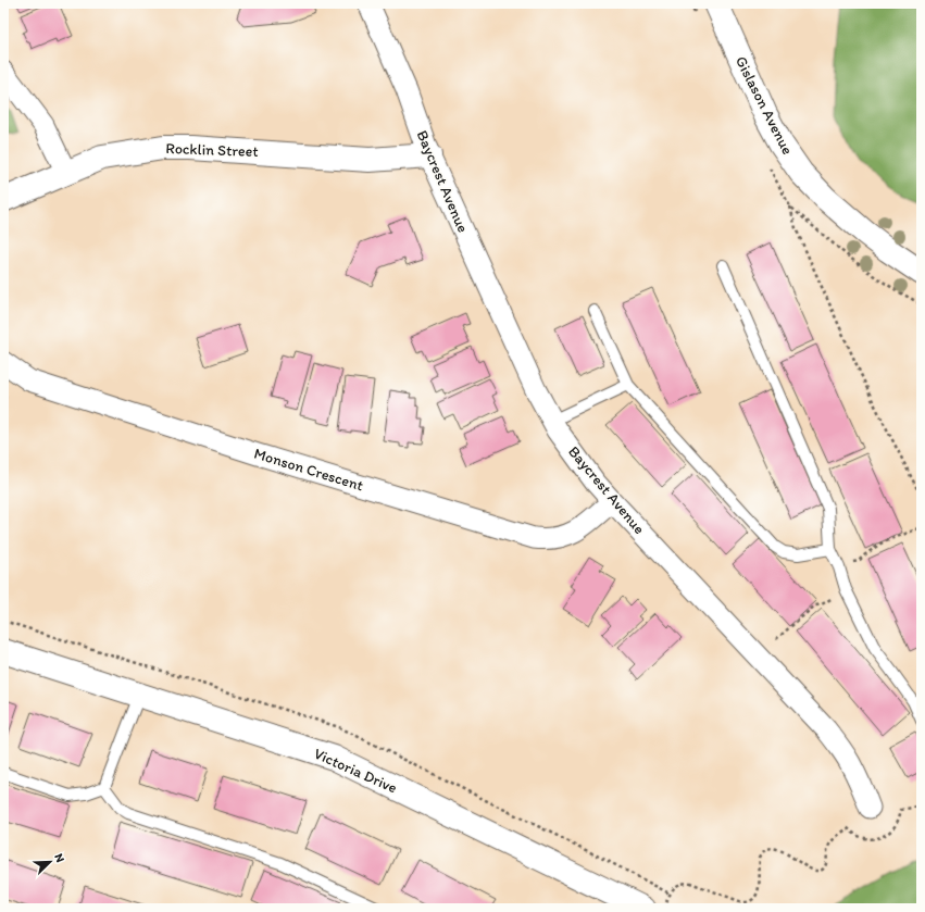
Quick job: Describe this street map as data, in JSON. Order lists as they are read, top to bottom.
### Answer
{
  "streets": {
    "street": [
      "Gislason Avenue",
      "Rocklin Street",
      "Baycrest Avenue",
      "Monson Crescent",
      "Victoria Drive"
    ]
  },
  "crossings": [
    ["Rocklin Street", "Baycrest Avenue"],
    ["Baycrest Avenue", "Monson Crescent"]
  ],
  "north": "top right"
}
